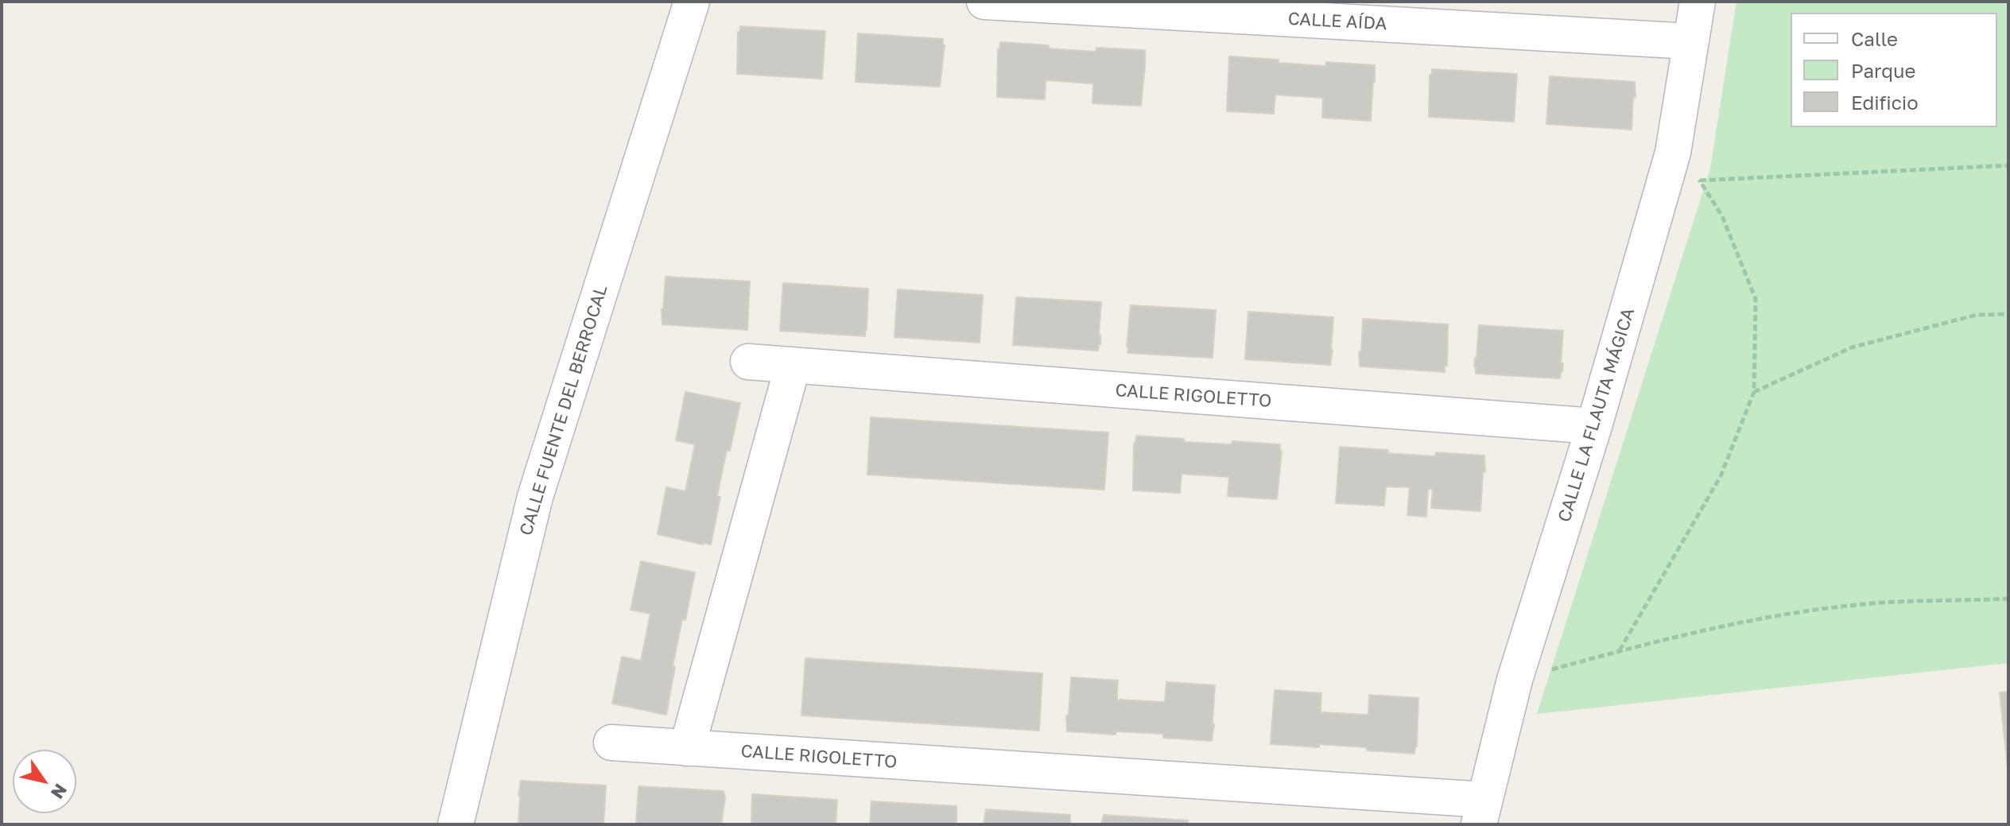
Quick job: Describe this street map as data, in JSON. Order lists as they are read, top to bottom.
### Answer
{
  "streets": {
    "street": [
      "CALLE AÍDA",
      "CALLE RIGOLETTO",
      "CALLE FUENTE DEL BERROCAL",
      "CALLE LA FLAUTA MÁGICA"
    ]
  },
  "crossings": [
    ["CALLE AÍDA", "CALLE LA FLAUTA MÁGICA"],
    ["CALLE RIGOLETTO", "CALLE LA FLAUTA MÁGICA"]
  ],
  "legend": ["Calle", "Parque", "Edificio"],
  "north": "bottom right"
}
